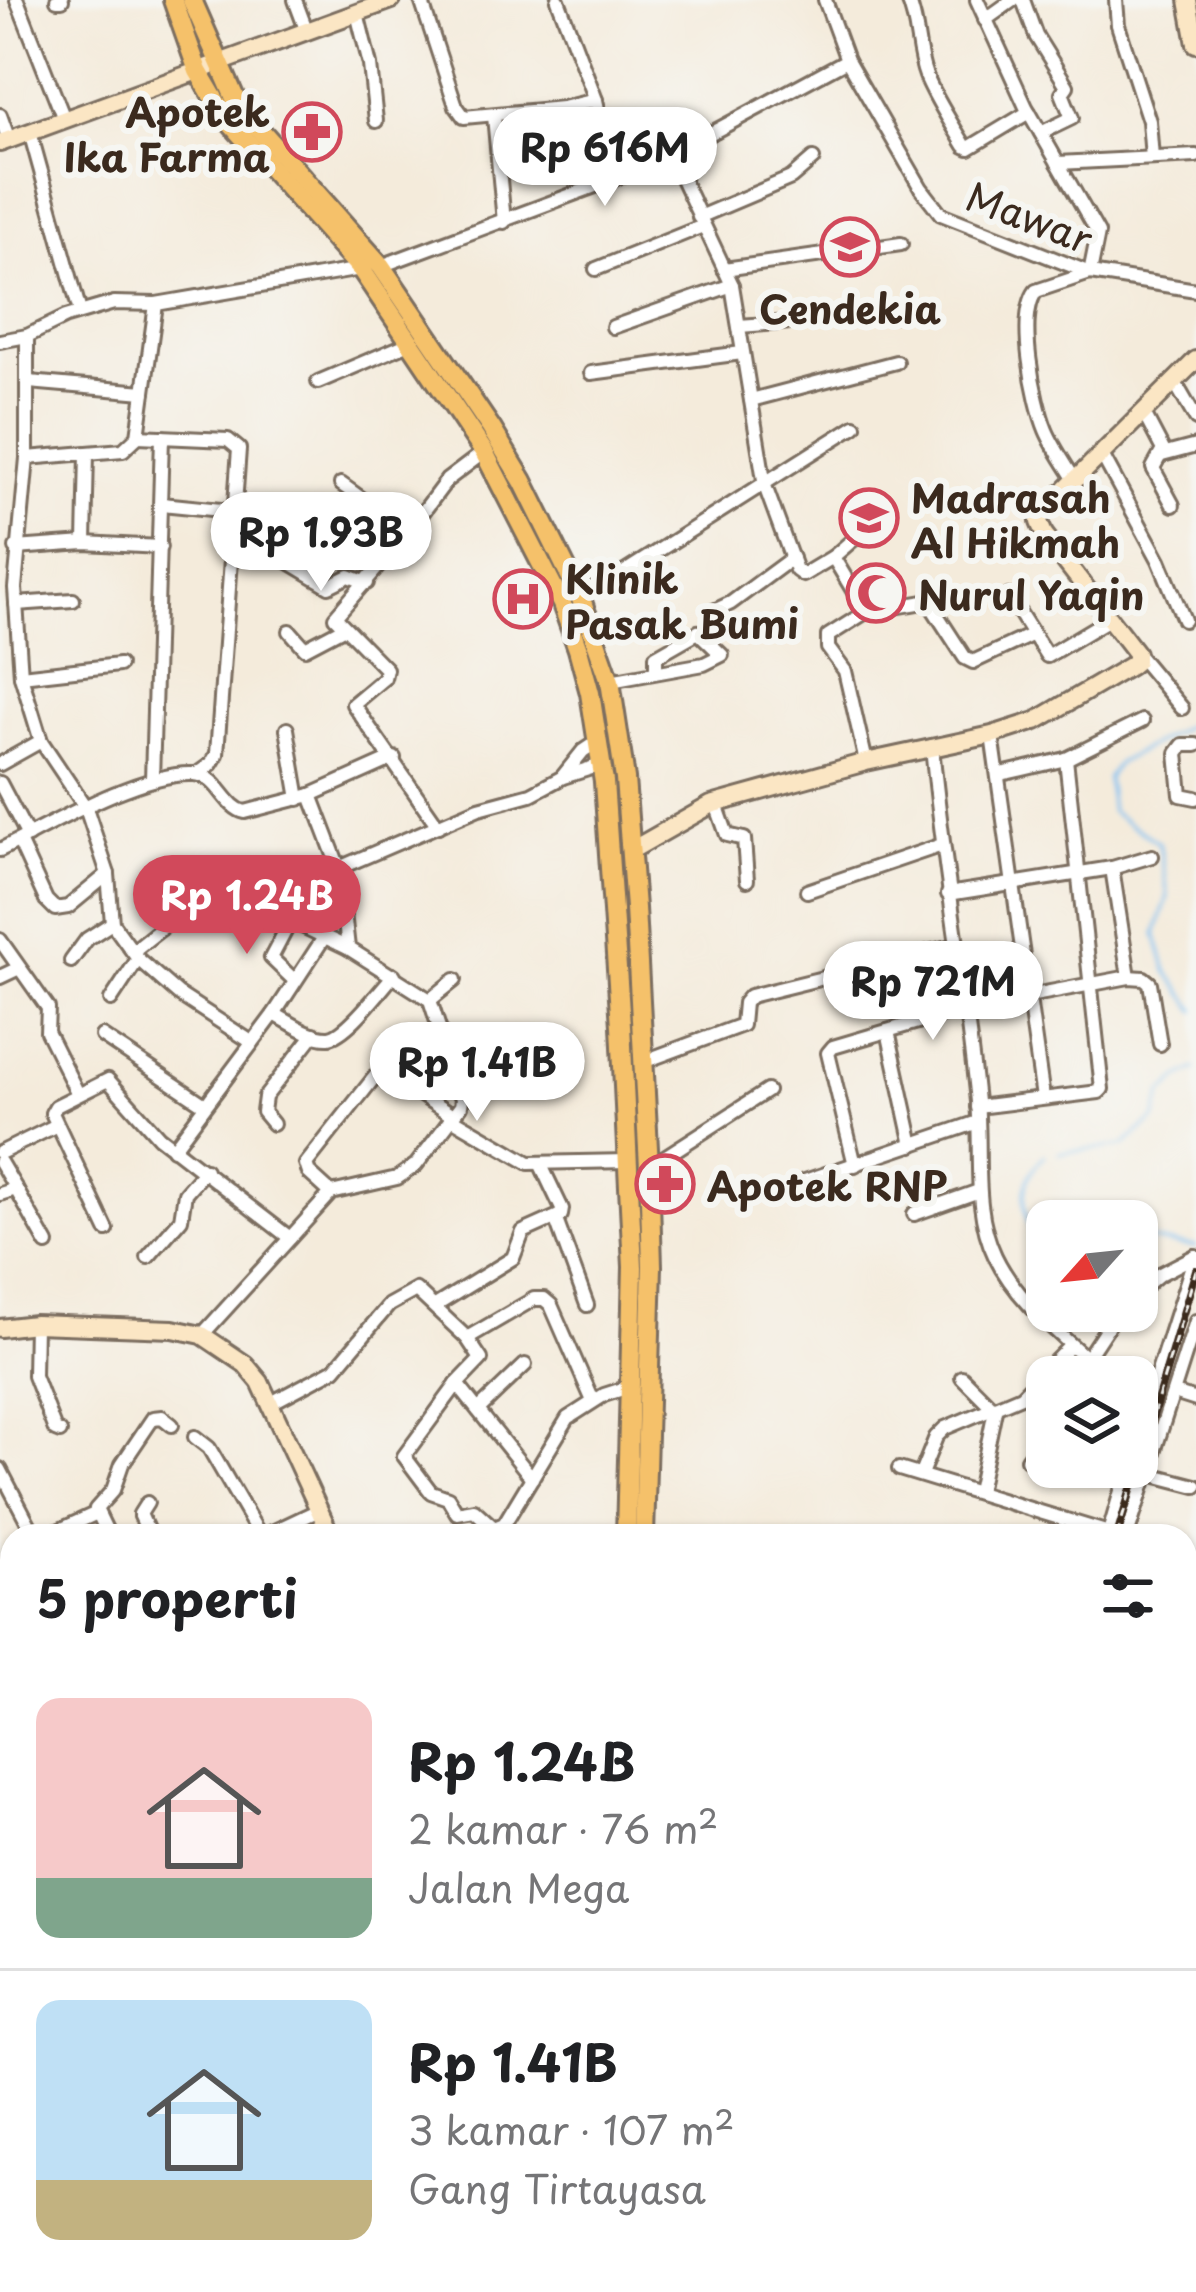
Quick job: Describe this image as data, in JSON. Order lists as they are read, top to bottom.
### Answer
{
  "streets": {
    "street": ["Mawar"]
  },
  "places": {
    "pharmacy": ["Apotek Ika Farma", "Apotek RNP"],
    "school or university": ["Cendekia", "Madrasah Al Hikmah"],
    "mosque": ["Nurul Yaqin"],
    "hospital": ["Klinik Pasak Bumi"]
  },
  "north": "bottom left",
  "page": {
    "price": [
      "Rp 616M",
      "Rp 1.93B",
      "Rp 1.24B",
      "Rp 721M",
      "Rp 1.41B"
    ],
    "heading": "5 properti",
    "list": [
      {
        "name": "Rp 1.24B",
        "note": "2 kamar · 76 m² · Jalan Mega"
      },
      {
        "name": "Rp 1.41B",
        "note": "3 kamar · 107 m² · Gang Tirtayasa"
      }
    ]
  }
}
